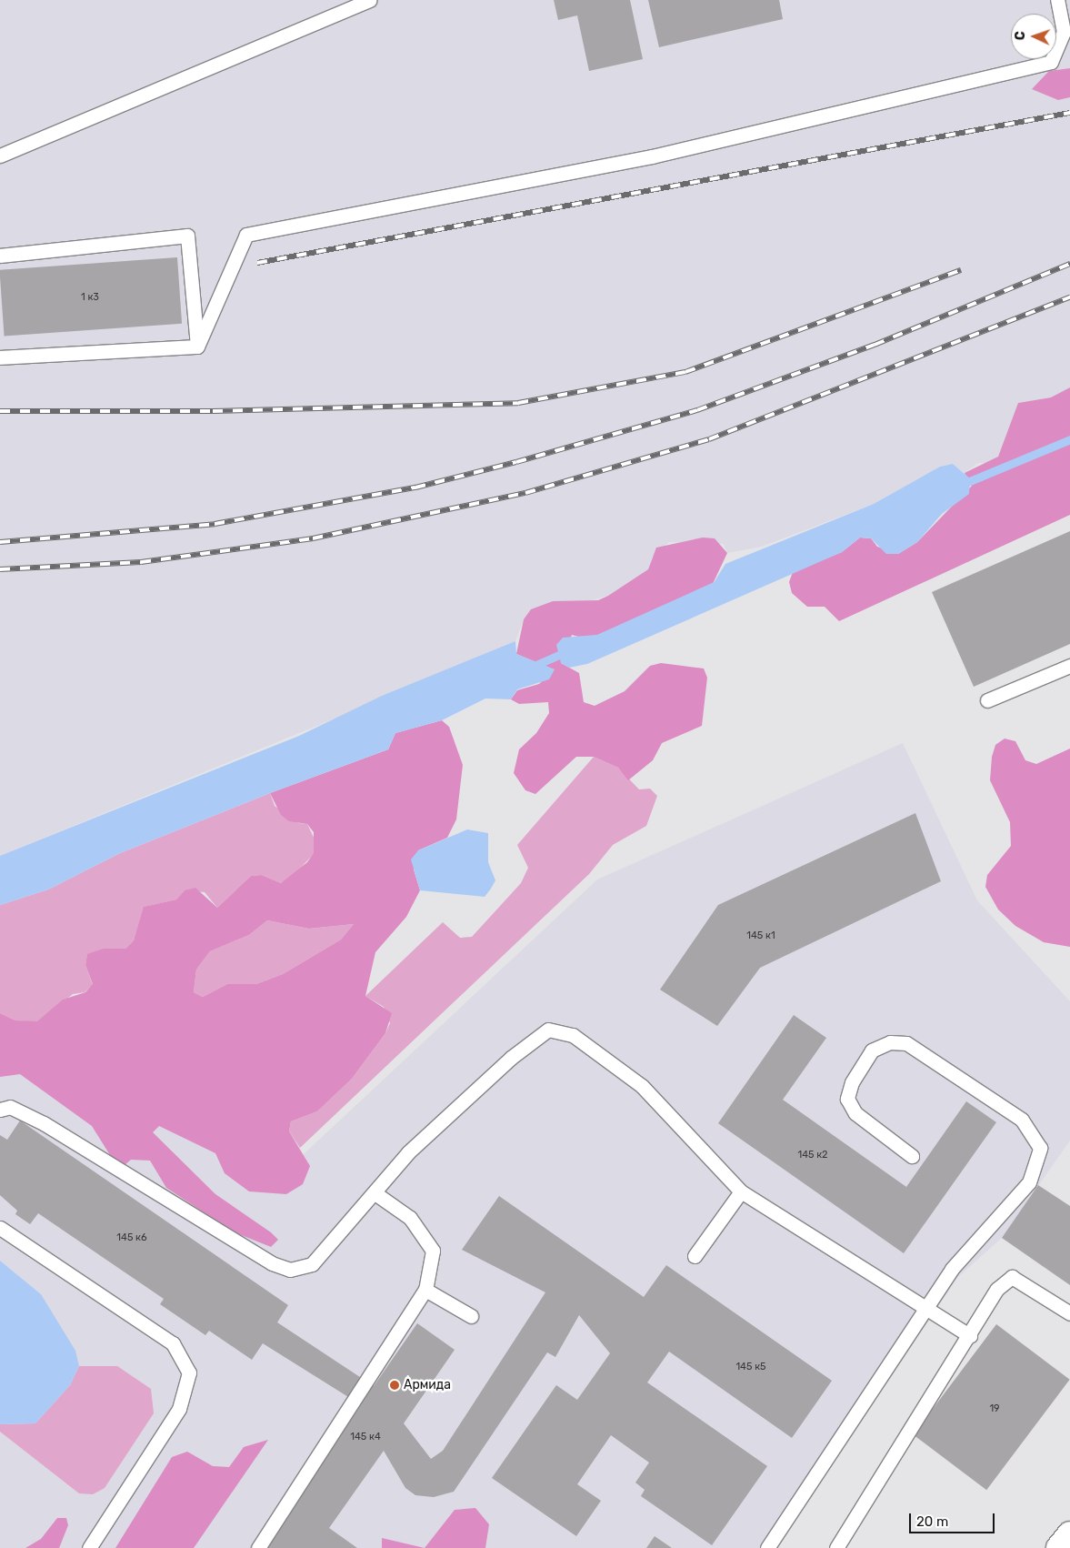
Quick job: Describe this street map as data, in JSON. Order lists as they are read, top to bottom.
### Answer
{
  "places": ["Армида"],
  "house_numbers": [
    "1 к3",
    "145 к1",
    "145 к2",
    "145 к6",
    "145 к5",
    "19",
    "145 к4"
  ],
  "scale_bar": "20 m",
  "north": "left"
}
